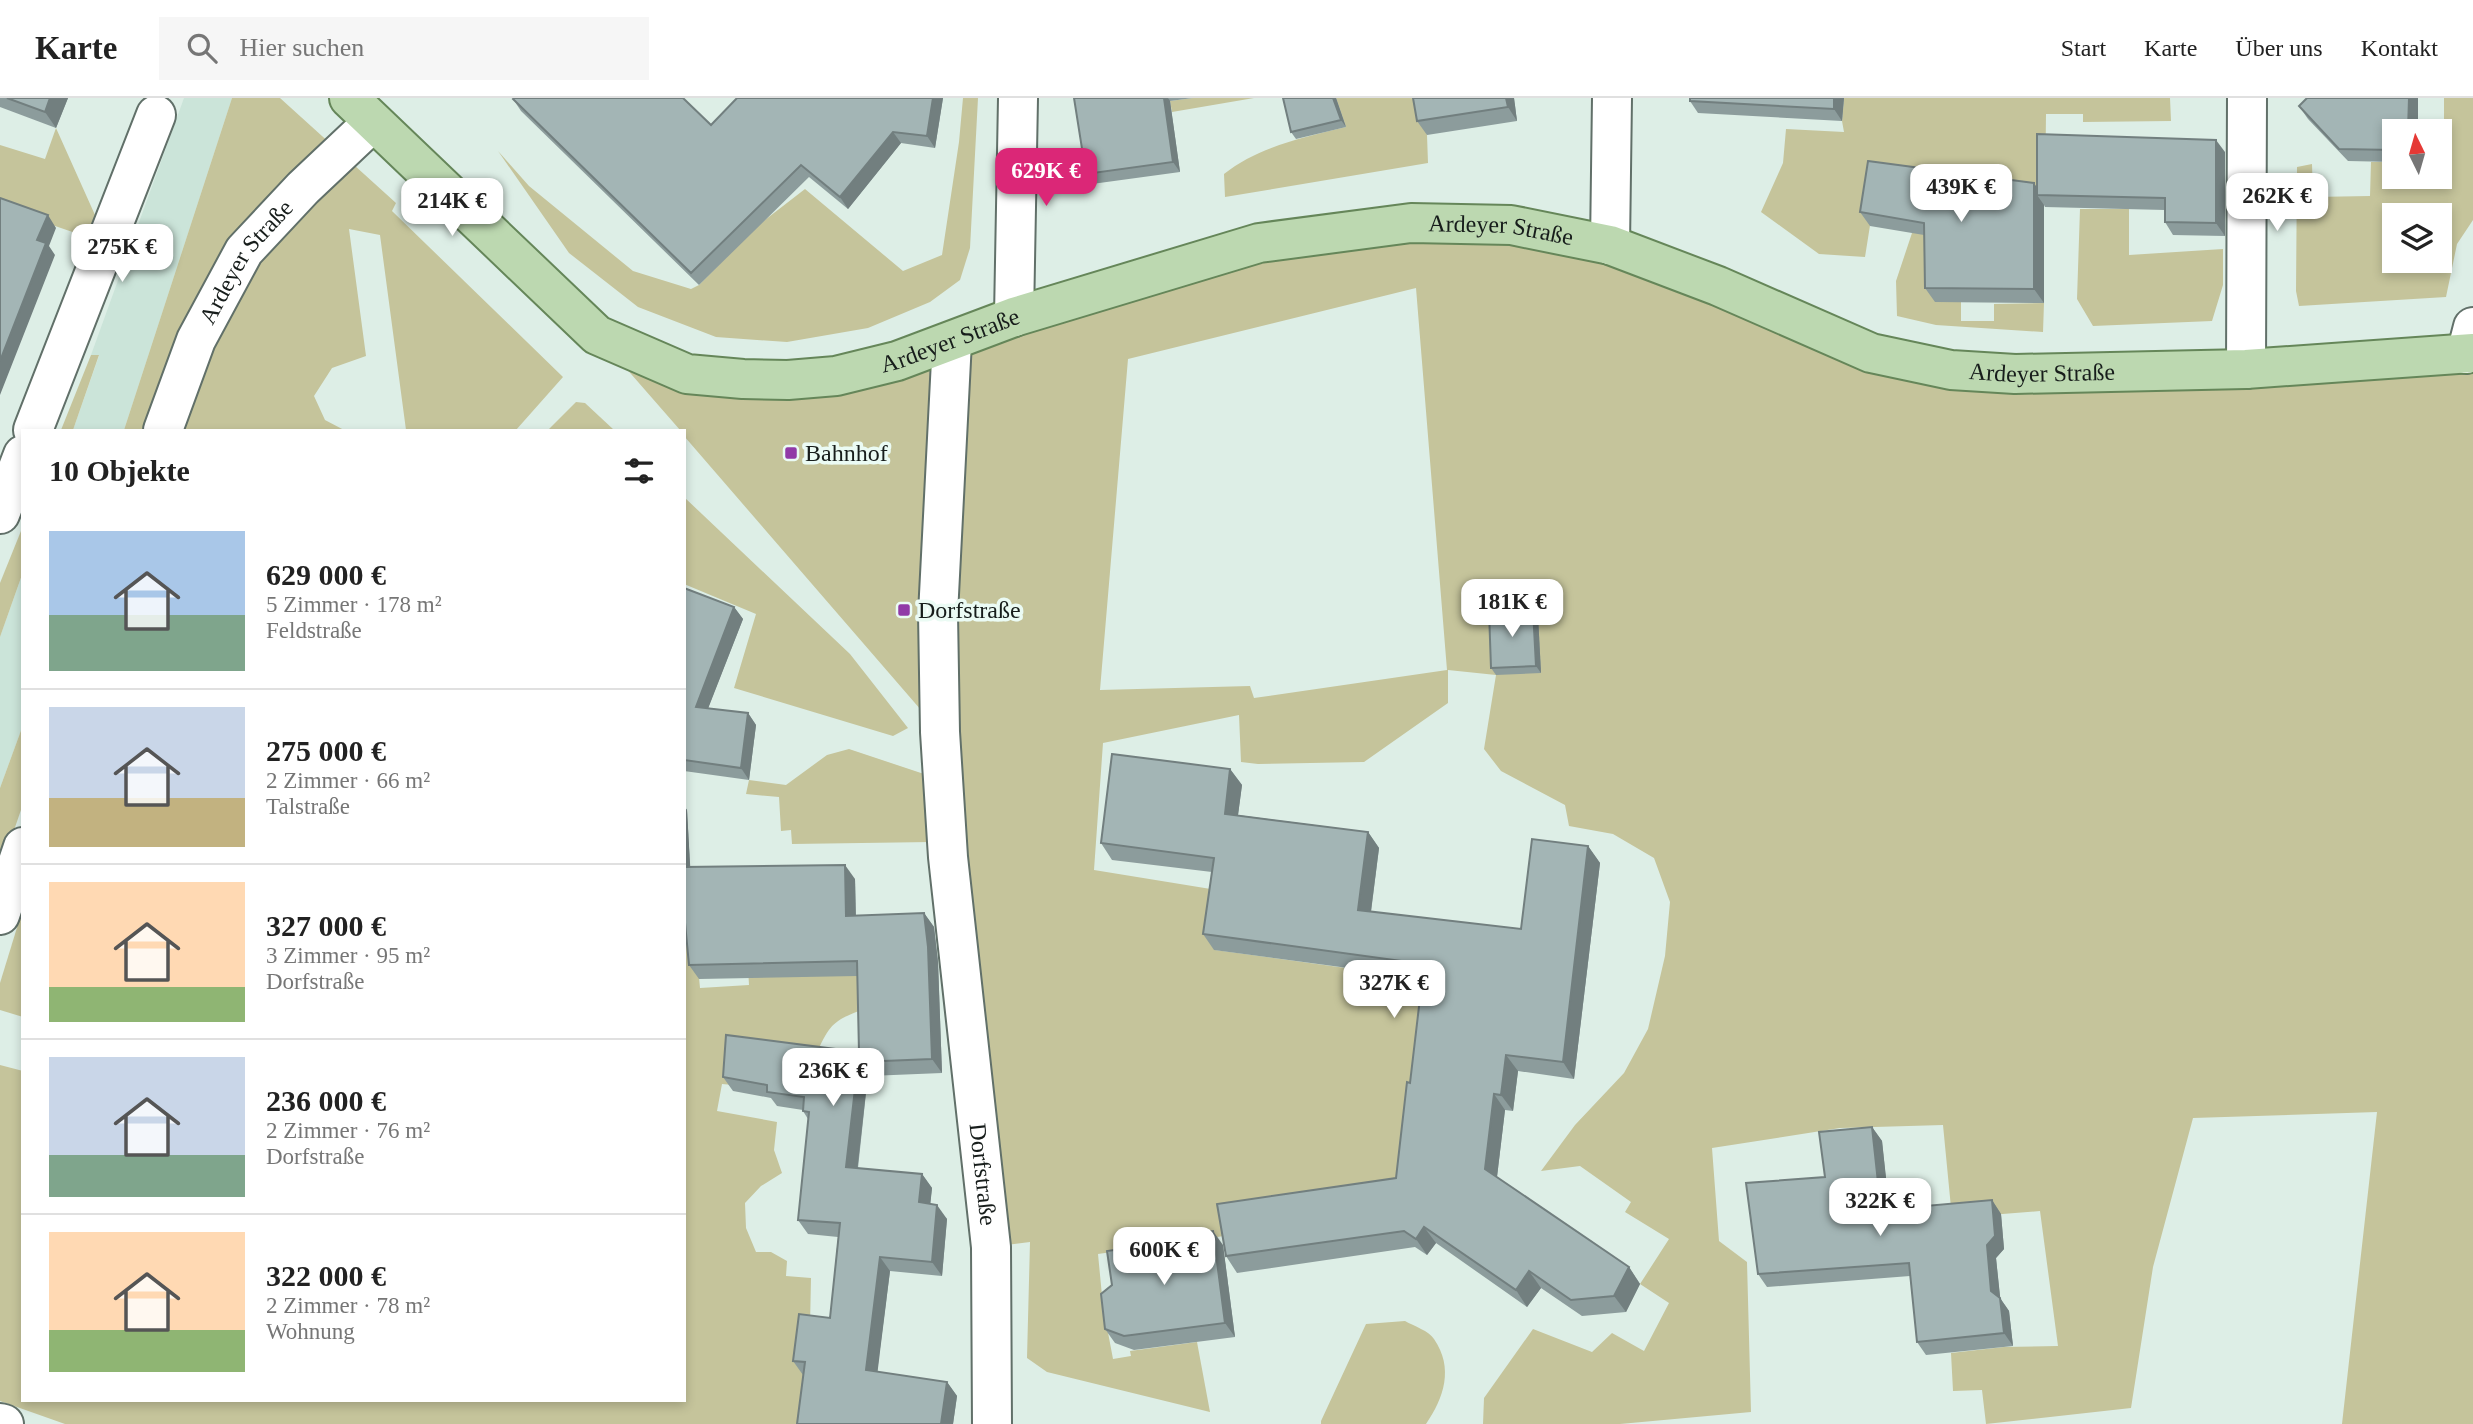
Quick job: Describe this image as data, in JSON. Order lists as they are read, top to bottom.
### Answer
{
  "streets": {
    "main road": ["Ardeyer Straße"],
    "street": ["Dorfstraße"]
  },
  "crossings": [
    ["Ardeyer Straße", "Dorfstraße"]
  ],
  "places": {
    "transit": ["Bahnhof", "Dorfstraße"]
  },
  "north": "top",
  "page": {
    "header": "Karte",
    "search": "Hier suchen",
    "nav": [
      "Start",
      "Karte",
      "Über uns",
      "Kontakt"
    ],
    "price": [
      "629K €",
      "439K €",
      "262K €",
      "214K €",
      "275K €",
      "181K €",
      "327K €",
      "236K €",
      "322K €",
      "600K €"
    ],
    "heading": "10 Objekte",
    "list": [
      {
        "name": "629 000 €",
        "note": "5 Zimmer · 178 m² · Feldstraße"
      },
      {
        "name": "275 000 €",
        "note": "2 Zimmer · 66 m² · Talstraße"
      },
      {
        "name": "327 000 €",
        "note": "3 Zimmer · 95 m² · Dorfstraße"
      },
      {
        "name": "236 000 €",
        "note": "2 Zimmer · 76 m² · Dorfstraße"
      },
      {
        "name": "322 000 €",
        "note": "2 Zimmer · 78 m² · Wohnung"
      }
    ]
  }
}
